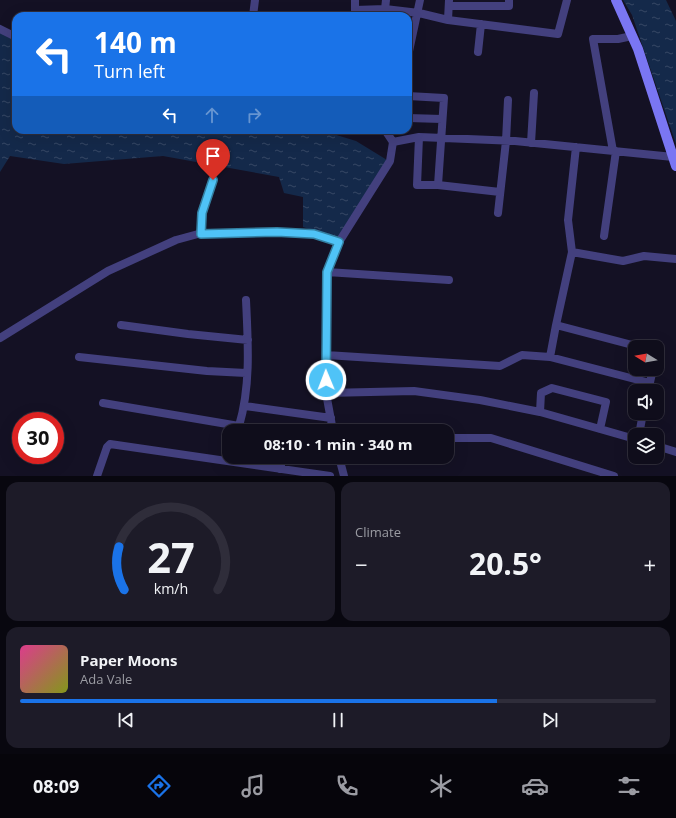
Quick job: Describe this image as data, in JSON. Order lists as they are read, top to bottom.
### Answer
{
  "north": "left",
  "page": {
    "turn": ["140 m", "Turn left"],
    "limit": "30",
    "trip": "08:10 · 1 min · 340 m",
    "tile": "Climate",
    "heat": ["−", "20.5°", "+"],
    "song": ["Paper Moons", "Ada Vale"],
    "tabs": "08:09",
    "gauge": ["27", "km/h"]
  }
}
